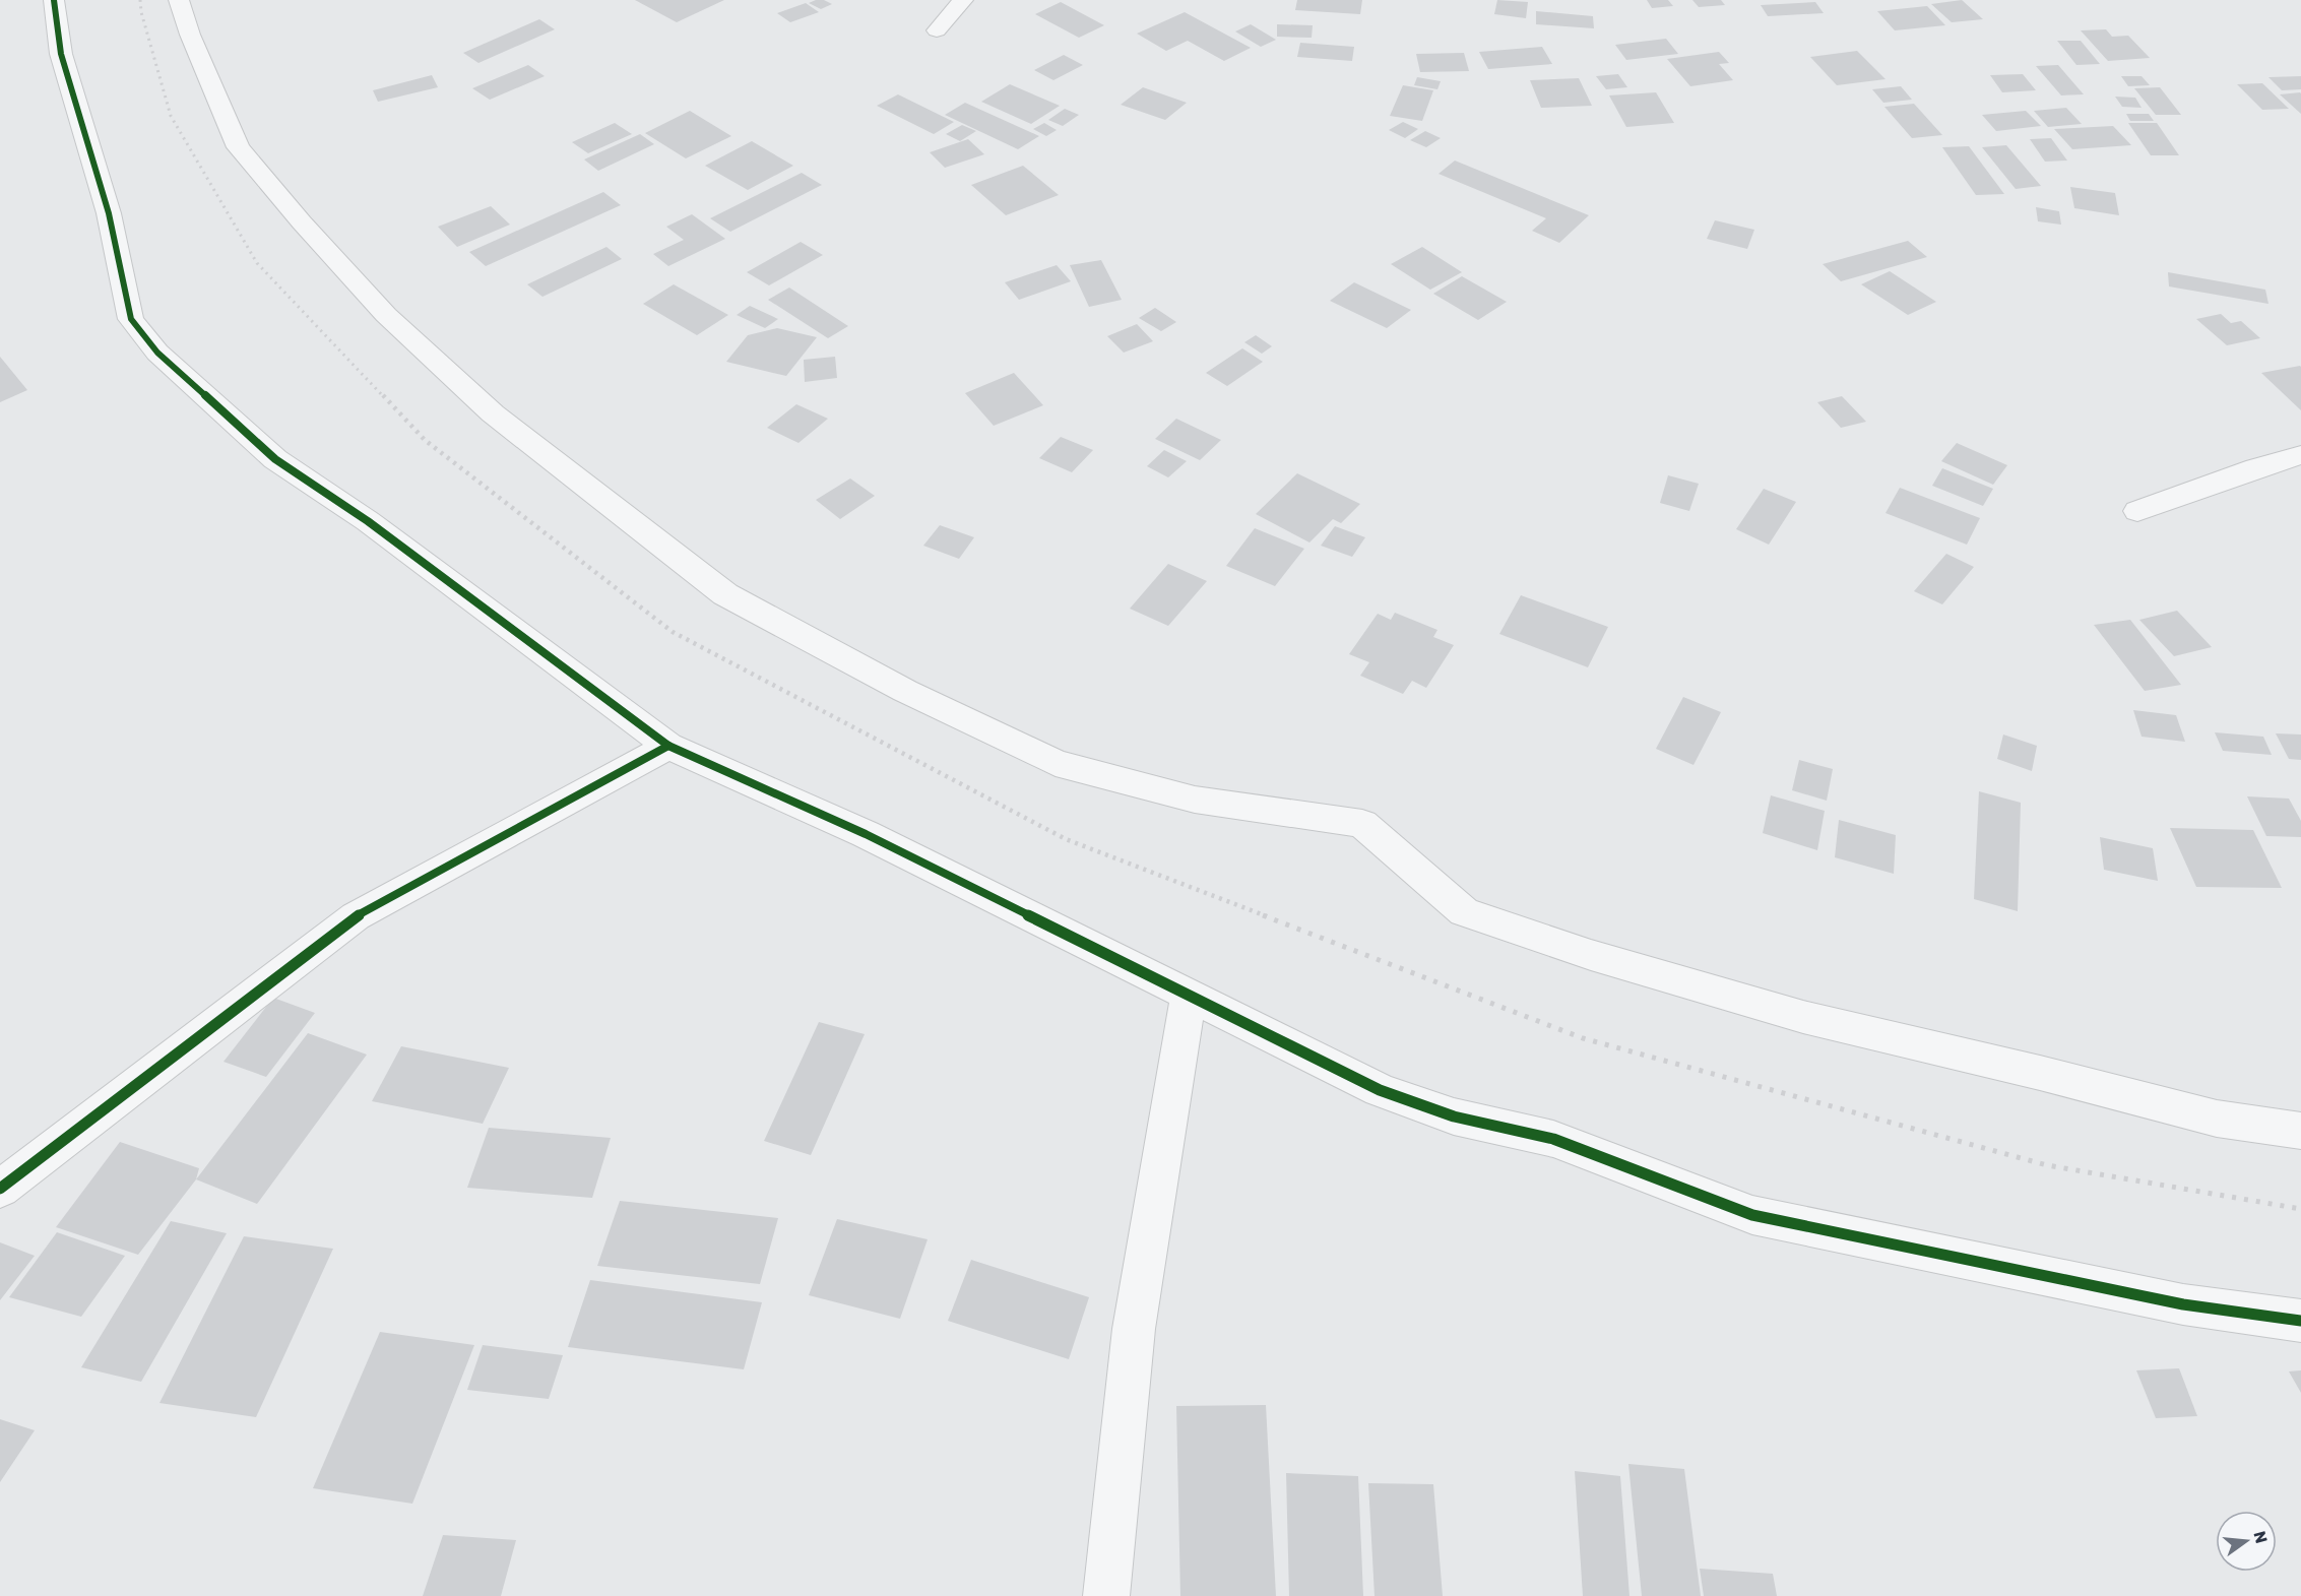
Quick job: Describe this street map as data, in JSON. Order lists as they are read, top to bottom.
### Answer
{
  "north": "right"
}
